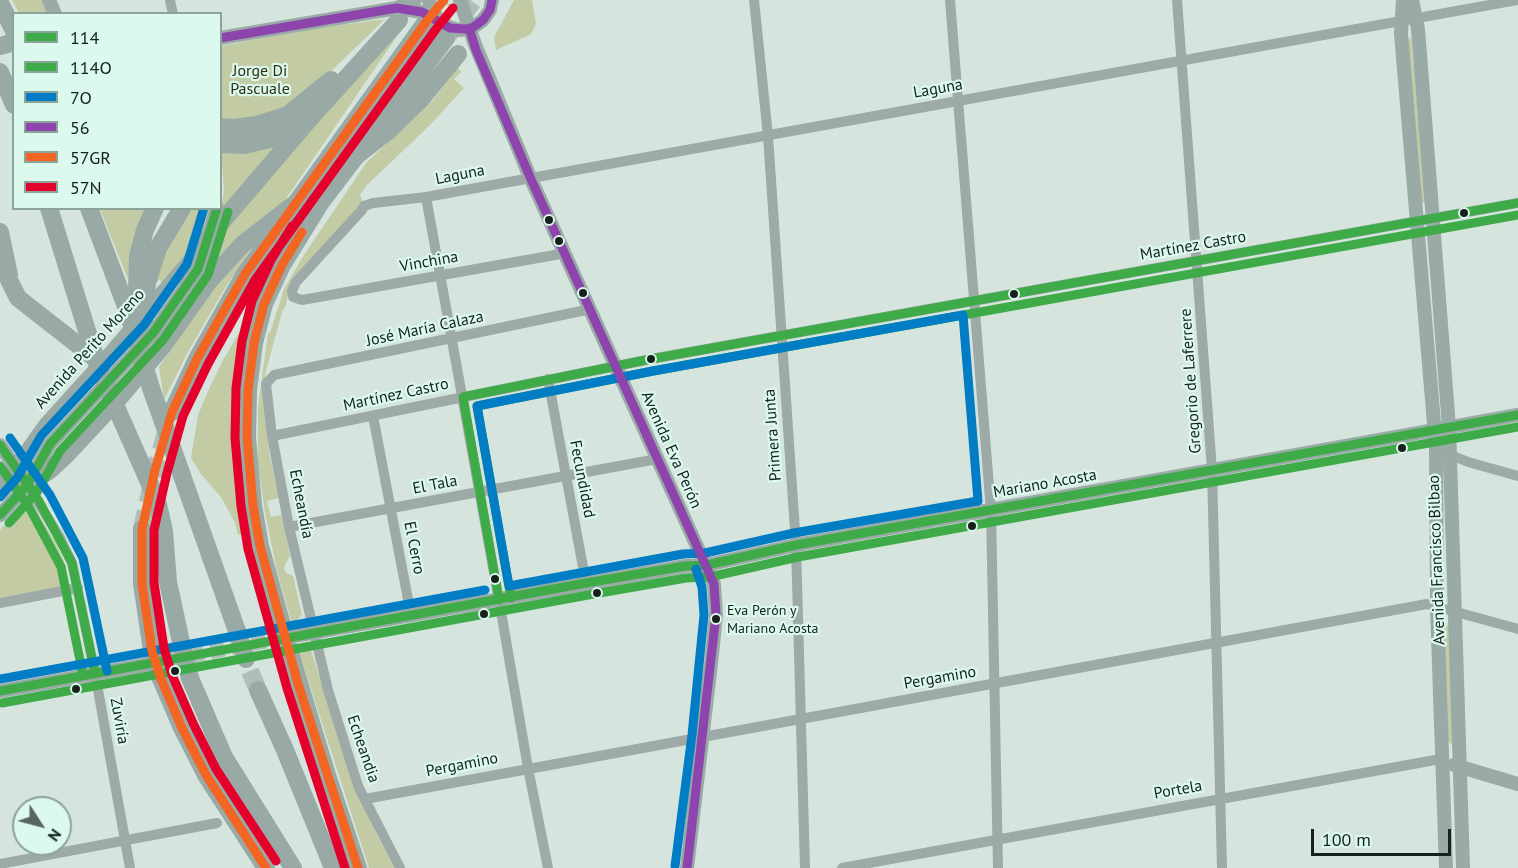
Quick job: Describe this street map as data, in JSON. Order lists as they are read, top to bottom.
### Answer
{
  "streets": {
    "street": [
      "Laguna",
      "Martínez Castro",
      "Vinchina",
      "José María Calaza",
      "Avenida Perito Moreno",
      "Gregorio de Laferrere",
      "Primera Junta",
      "Avenida Eva Perón",
      "Fecundidad",
      "Mariano Acosta",
      "El Tala",
      "Echeandía",
      "El Cerro",
      "Avenida Francisco Bilbao",
      "Pergamino",
      "Zuviría",
      "Echeandia",
      "Portela"
    ]
  },
  "crossings": [
    ["Laguna", "Vinchina"],
    ["Laguna", "Gregorio de Laferrere"],
    ["Laguna", "Primera Junta"],
    ["Laguna", "Avenida Eva Perón"],
    ["Laguna", "Avenida Francisco Bilbao"],
    ["Martínez Castro", "Gregorio de Laferrere"],
    ["Martínez Castro", "Primera Junta"],
    ["Martínez Castro", "Avenida Eva Perón"],
    ["Martínez Castro", "Fecundidad"],
    ["Martínez Castro", "Echeandía"],
    ["Martínez Castro", "El Cerro"],
    ["Martínez Castro", "Avenida Francisco Bilbao"],
    ["Vinchina", "Avenida Eva Perón"],
    ["José María Calaza", "Avenida Eva Perón"],
    ["José María Calaza", "Echeandía"],
    ["Gregorio de Laferrere", "Mariano Acosta"],
    ["Gregorio de Laferrere", "Pergamino"],
    ["Gregorio de Laferrere", "Portela"],
    ["Primera Junta", "Mariano Acosta"],
    ["Primera Junta", "Pergamino"],
    ["Avenida Eva Perón", "Mariano Acosta"],
    ["Avenida Eva Perón", "El Tala"],
    ["Avenida Eva Perón", "Pergamino"],
    ["Fecundidad", "Mariano Acosta"],
    ["Fecundidad", "El Tala"],
    ["Mariano Acosta", "Echeandía"],
    ["Mariano Acosta", "El Cerro"],
    ["Mariano Acosta", "Avenida Francisco Bilbao"],
    ["Mariano Acosta", "Echeandia"],
    ["El Tala", "Echeandía"],
    ["El Tala", "El Cerro"],
    ["Echeandía", "Echeandia"],
    ["Avenida Francisco Bilbao", "Pergamino"],
    ["Avenida Francisco Bilbao", "Portela"],
    ["Pergamino", "Echeandia"]
  ],
  "parks": ["Jorge Di Pascuale"],
  "places": ["Eva Perón y Mariano Acosta"],
  "lines": [
    "transit line 56",
    "transit line 57GR",
    "transit line 57N",
    "transit line 114",
    "transit line 7O",
    "transit line 114O"
  ],
  "legend": [
    "114",
    "114O",
    "7O",
    "56",
    "57GR",
    "57N"
  ],
  "scale_bar": "100 m",
  "north": "bottom right"
}
